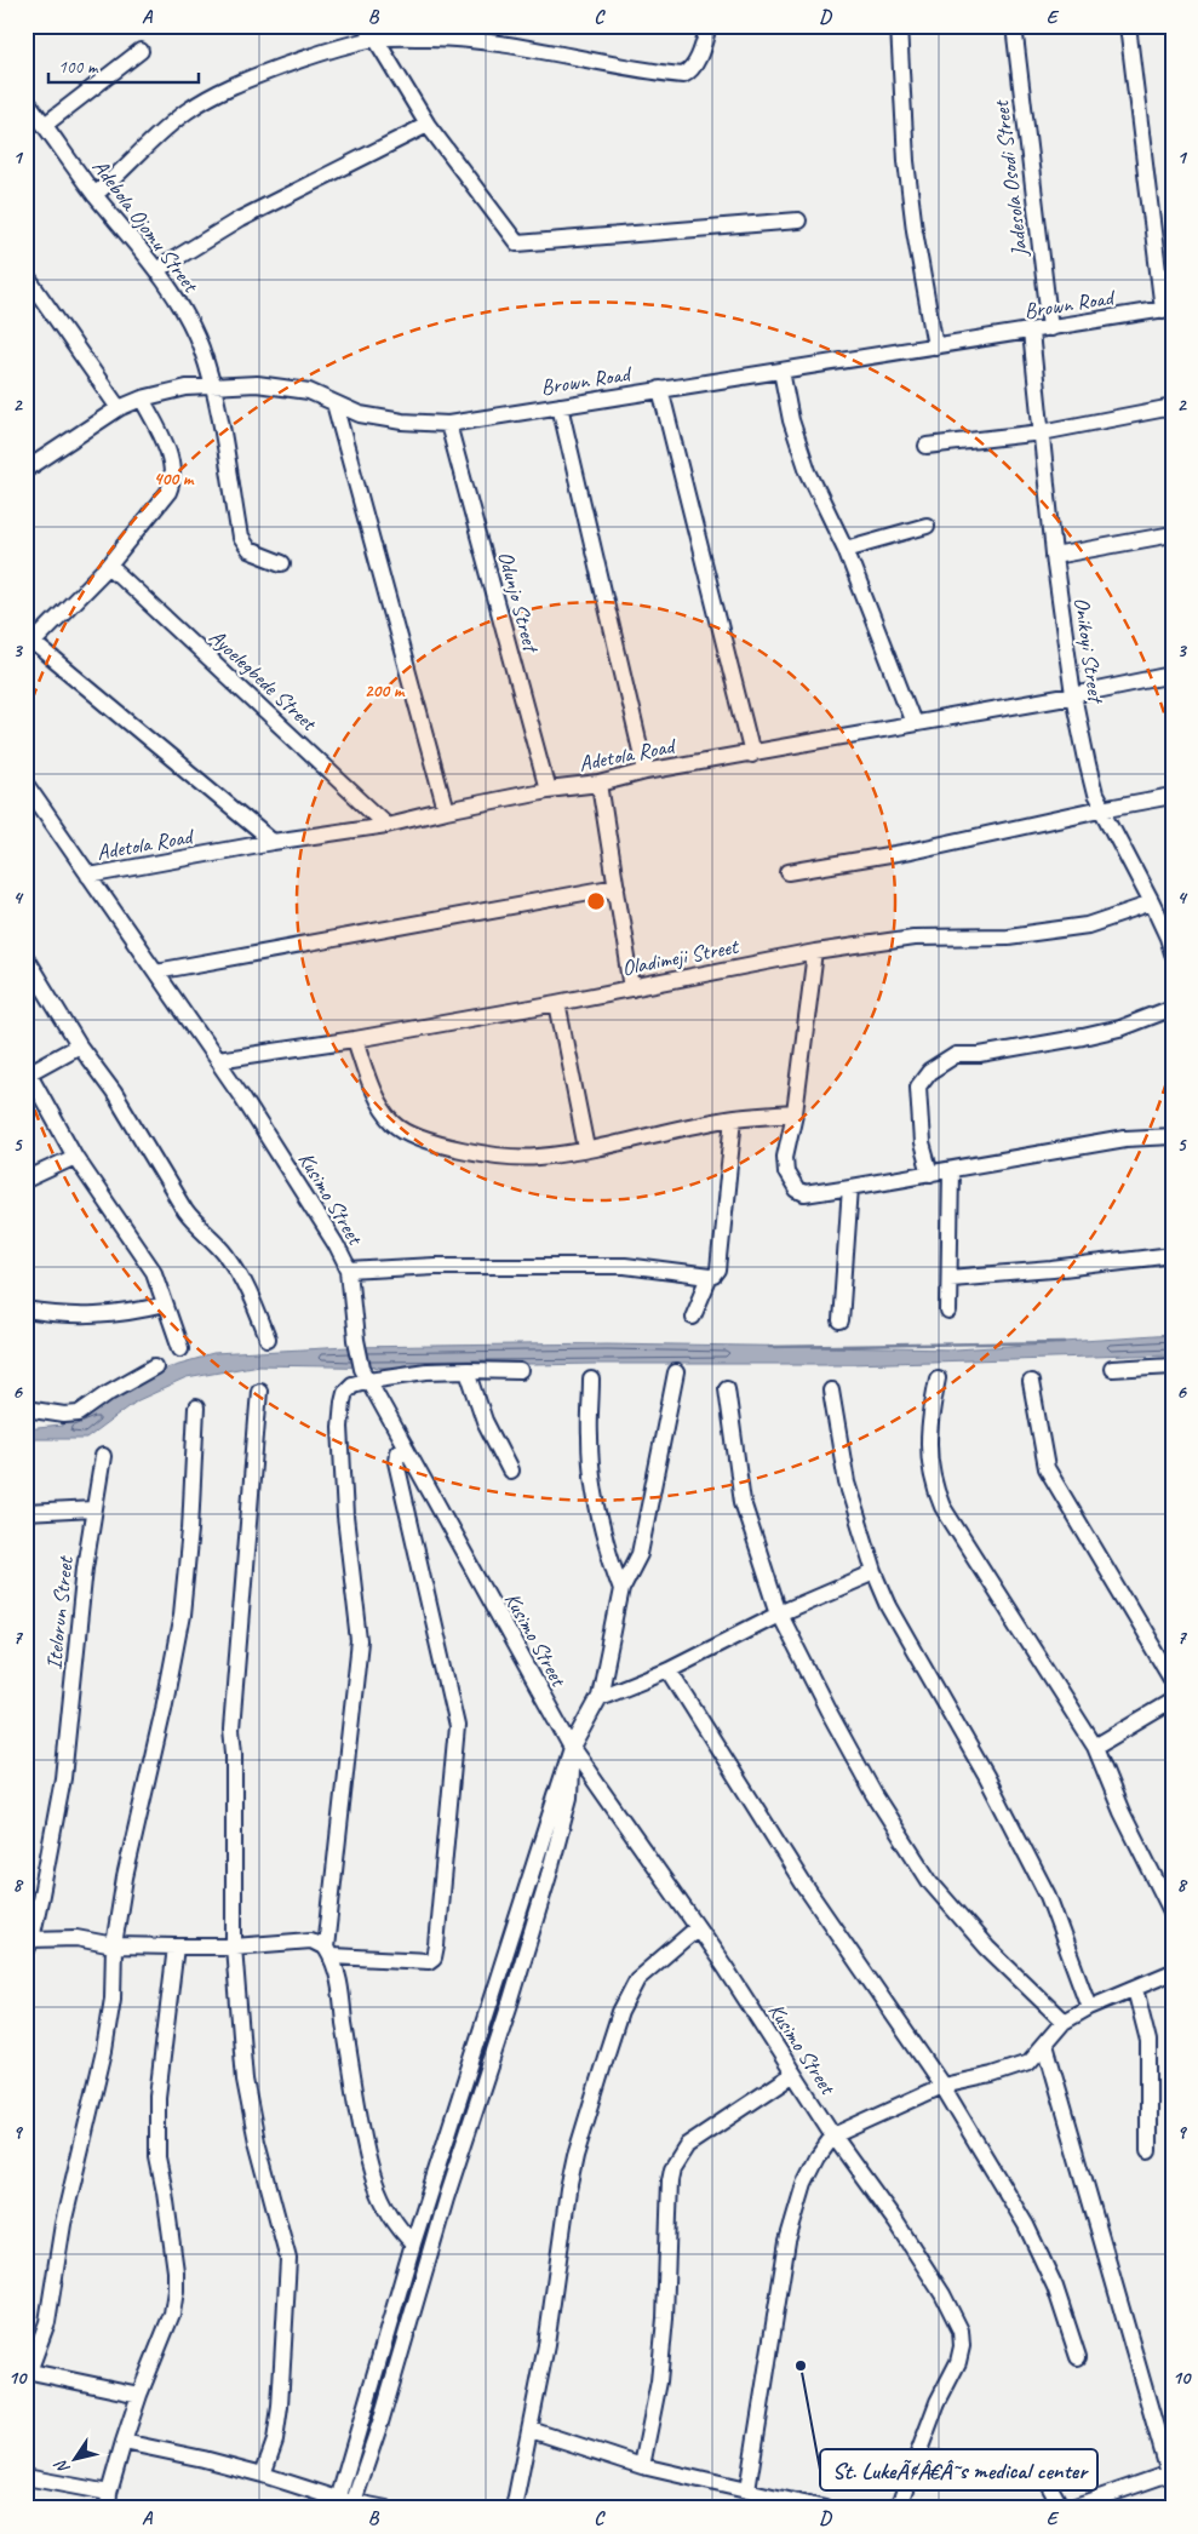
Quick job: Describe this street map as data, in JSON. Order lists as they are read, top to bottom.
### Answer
{
  "streets": {
    "street": [
      "Jadesola Osodi Street",
      "Adebola Ojomu Street",
      "Brown Road",
      "Odunjo Street",
      "Onikoyi Street",
      "Ayoelegbede Street",
      "Adetola Road",
      "Oladimeji Street",
      "Kusimo Street",
      "Itelorun Street"
    ]
  },
  "crossings": [
    ["Jadesola Osodi Street", "Brown Road"],
    ["Adebola Ojomu Street", "Brown Road"],
    ["Brown Road", "Odunjo Street"],
    ["Brown Road", "Onikoyi Street"],
    ["Odunjo Street", "Adetola Road"],
    ["Onikoyi Street", "Adetola Road"],
    ["Onikoyi Street", "Oladimeji Street"],
    ["Ayoelegbede Street", "Adetola Road"],
    ["Adetola Road", "Kusimo Street"],
    ["Oladimeji Street", "Kusimo Street"]
  ],
  "places": ["St. LukeÃ¢Â€Â˜s medical center"],
  "scale_bar": "100 m",
  "north": "bottom left",
  "grid": {
    "columns": [
      "A",
      "B",
      "C",
      "D",
      "E"
    ],
    "rows": [
      "1",
      "2",
      "3",
      "4",
      "5",
      "6",
      "7",
      "8",
      "9",
      "10"
    ]
  },
  "rings": ["400 m", "200 m"]
}
